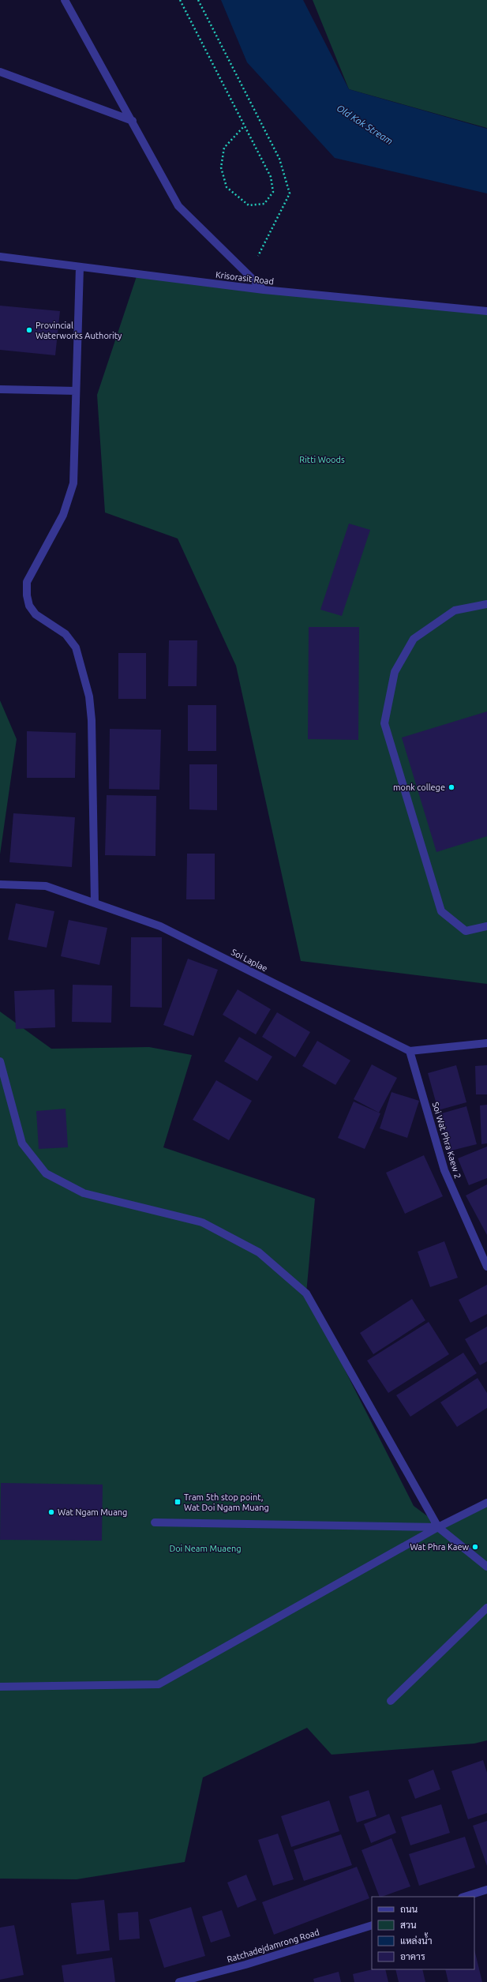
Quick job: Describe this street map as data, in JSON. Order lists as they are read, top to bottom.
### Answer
{
  "streets": {
    "street": [
      "Krisorasit Road",
      "Soi Laplae",
      "Soi Wat Phra Kaew 2",
      "Ratchadejdamrong Road"
    ]
  },
  "crossings": [
    ["Soi Laplae", "Soi Wat Phra Kaew 2"]
  ],
  "water": ["Old Kok Stream"],
  "parks": ["Ritti Woods", "Doi Neam Muaeng"],
  "places": {
    "other": [
      "Provincial Waterworks Authority",
      "monk college",
      "Wat Ngam Muang",
      "Wat Phra Kaew"
    ],
    "transit": ["Tram 5th stop point, Wat Doi Ngam Muang"]
  },
  "legend": [
    "ถนน",
    "สวน",
    "แหล่งน้ำ",
    "อาคาร"
  ]
}
